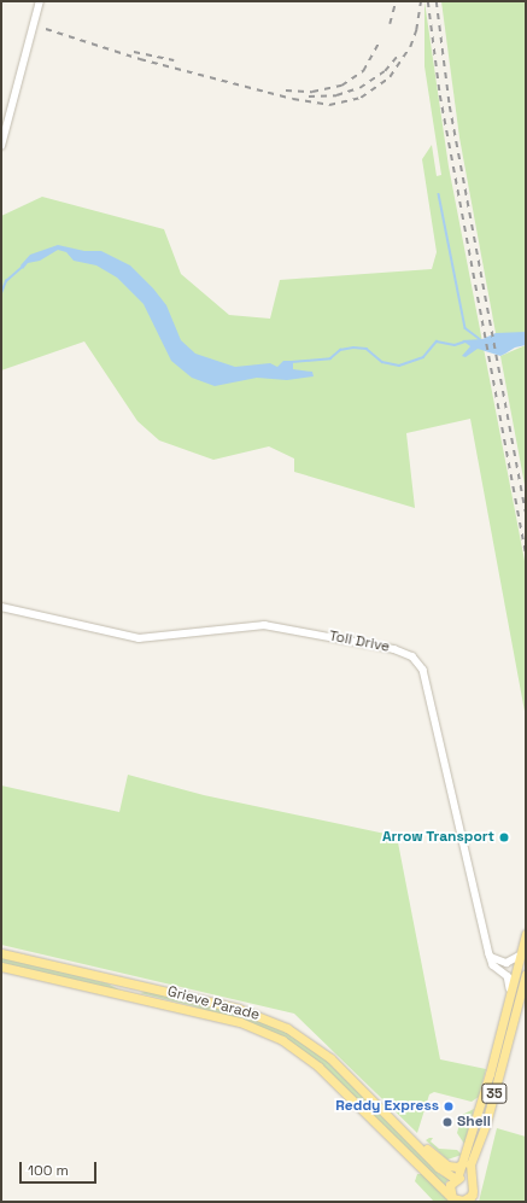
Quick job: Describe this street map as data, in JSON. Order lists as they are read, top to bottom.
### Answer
{
  "streets": {
    "main road": ["Grieve Parade", "35"],
    "street": ["Toll Drive"]
  },
  "crossings": [
    ["Toll Drive", "35"],
    ["Grieve Parade", "35"]
  ],
  "places": ["Arrow Transport", "Reddy Express", "Shell"],
  "scale_bar": "100 m"
}
